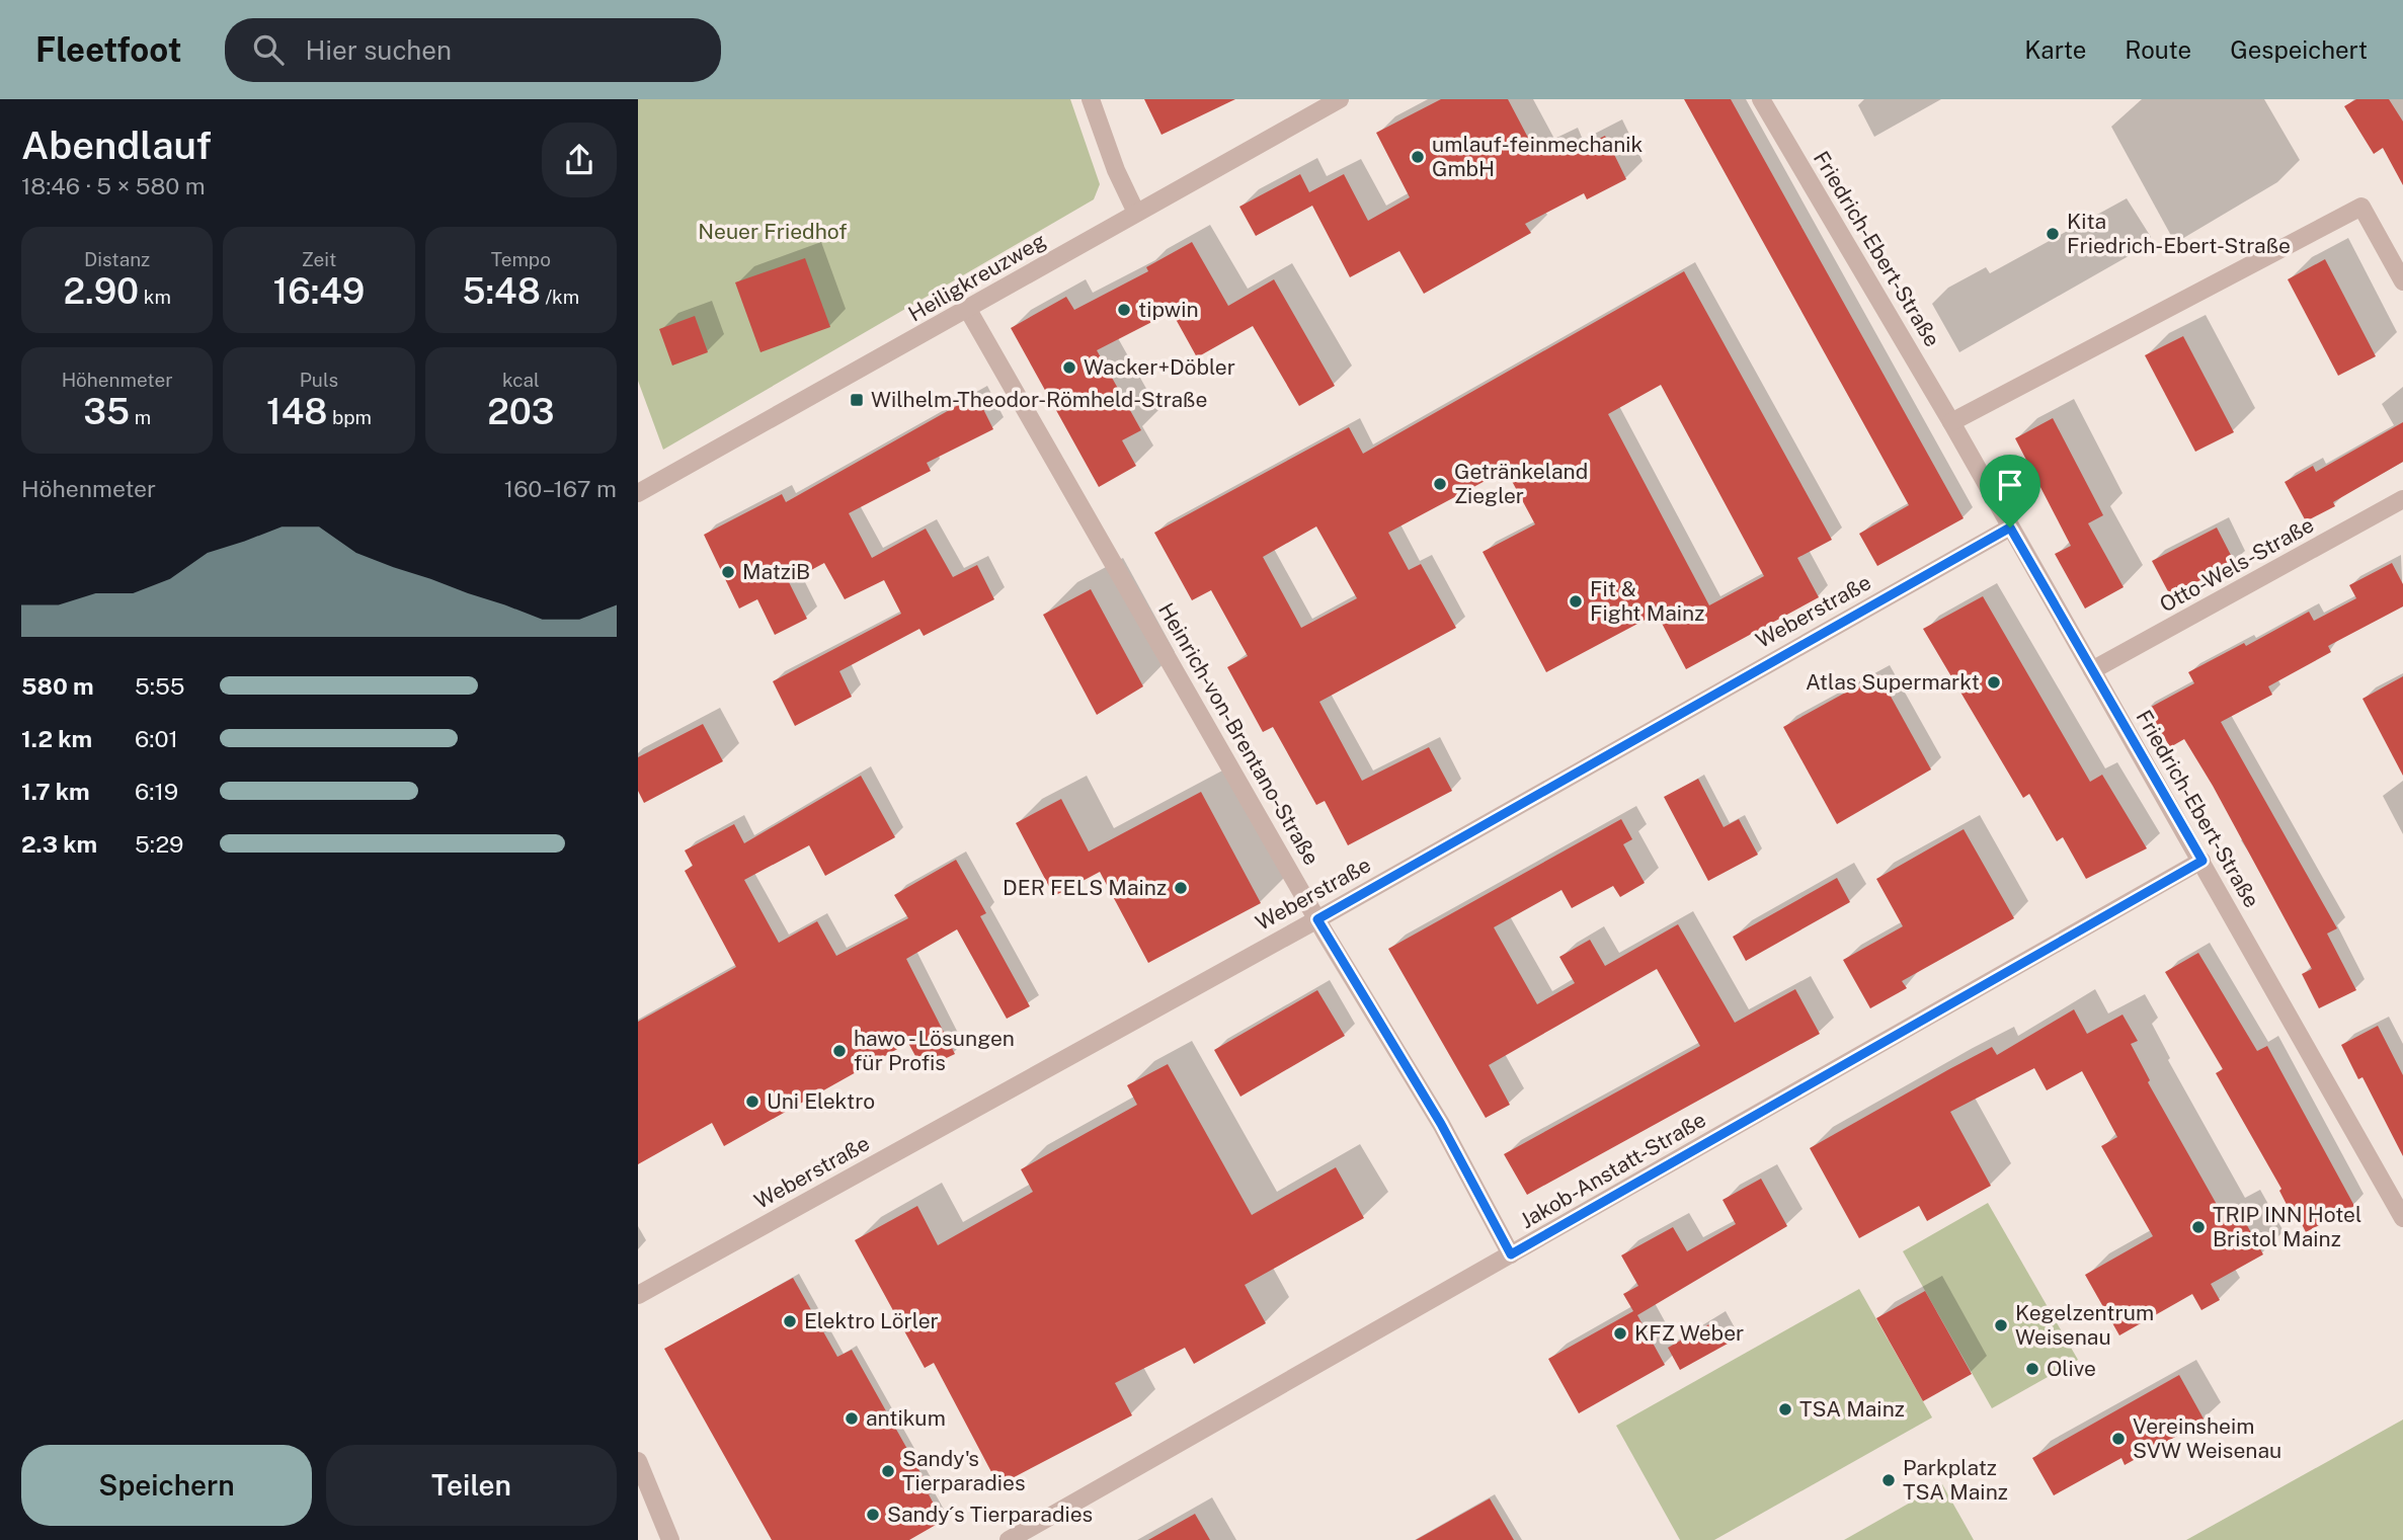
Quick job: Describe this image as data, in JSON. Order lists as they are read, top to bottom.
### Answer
{
  "streets": {
    "street": [
      "Friedrich-Ebert-Straße",
      "Heiligkreuzweg",
      "Otto-Wels-Straße",
      "Weberstraße",
      "Heinrich-von-Brentano-Straße",
      "Jakob-Anstatt-Straße"
    ]
  },
  "crossings": [
    ["Friedrich-Ebert-Straße", "Otto-Wels-Straße"],
    ["Friedrich-Ebert-Straße", "Weberstraße"],
    ["Friedrich-Ebert-Straße", "Jakob-Anstatt-Straße"],
    ["Heiligkreuzweg", "Heinrich-von-Brentano-Straße"],
    ["Weberstraße", "Heinrich-von-Brentano-Straße"],
    ["Heinrich-von-Brentano-Straße", "Jakob-Anstatt-Straße"]
  ],
  "parks": ["Neuer Friedhof"],
  "places": {
    "other": [
      "umlauf-feinmechanik GmbH",
      "Kita Friedrich-Ebert-Straße",
      "tipwin",
      "Wacker+Döbler",
      "Getränkeland Ziegler",
      "MatziB",
      "Fit & Fight Mainz",
      "Atlas Supermarkt",
      "DER FELS Mainz",
      "hawo - Lösungen für Profis",
      "Uni Elektro",
      "TRIP INN Hotel Bristol Mainz",
      "Elektro Lörler",
      "Kegelzentrum Weisenau",
      "KFZ Weber",
      "Olive",
      "TSA Mainz",
      "antikum",
      "Vereinsheim SVW Weisenau",
      "Sandy's Tierparadies",
      "Parkplatz TSA Mainz",
      "Sandy´s Tierparadies"
    ],
    "transit": ["Wilhelm-Theodor-Römheld-Straße"]
  },
  "page": {
    "header": "Fleetfoot",
    "search": "Hier suchen",
    "nav": ["Karte", "Route", "Gespeichert"],
    "heading": ["Abendlauf", "18:46 · 5 × 580 m"],
    "stats": [
      ["Distanz", "2.90 km"],
      ["Zeit", "16:49"],
      ["Tempo", "5:48 /km"],
      ["Höhenmeter", "35 m"],
      ["Puls", "148 bpm"],
      ["kcal", "203"]
    ],
    "chart": ["Höhenmeter", "160–167 m"],
    "list": [
      {
        "name": "580 m",
        "note": "5:55"
      },
      {
        "name": "1.2 km",
        "note": "6:01"
      },
      {
        "name": "1.7 km",
        "note": "6:19"
      },
      {
        "name": "2.3 km",
        "note": "5:29"
      }
    ],
    "buttons": ["Speichern", "Teilen"]
  }
}
